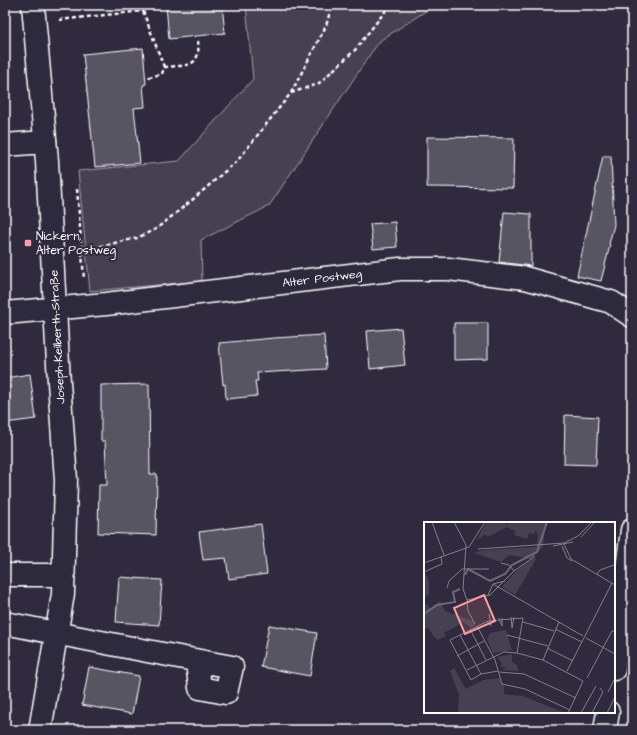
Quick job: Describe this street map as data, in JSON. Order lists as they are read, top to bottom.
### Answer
{
  "streets": {
    "street": ["Alter Postweg", "Joseph-Keilberth-Straße"]
  },
  "crossings": [
    ["Alter Postweg", "Joseph-Keilberth-Straße"]
  ],
  "places": {
    "transit": ["Nickern, Alter Postweg"]
  }
}
